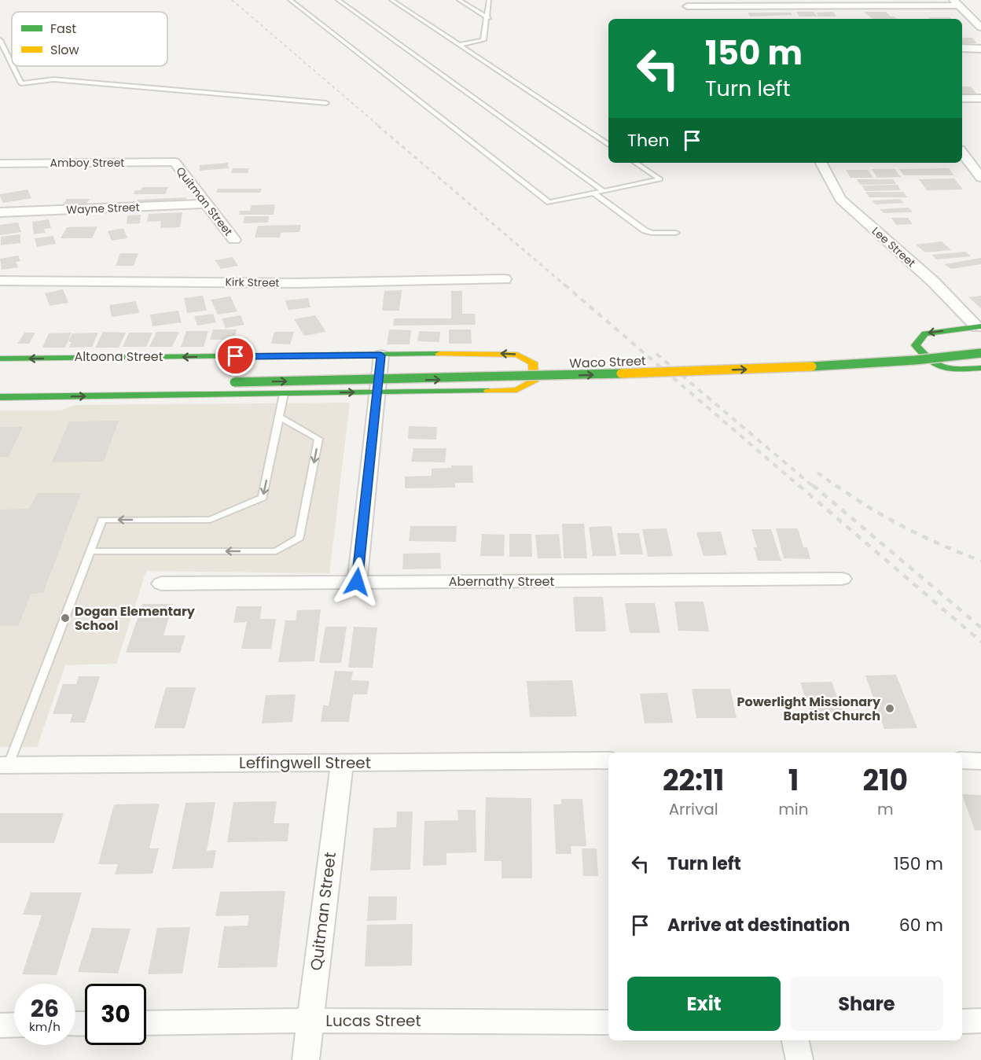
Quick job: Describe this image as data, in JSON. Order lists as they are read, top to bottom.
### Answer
{
  "streets": {
    "main road": ["Waco Street"],
    "street": [
      "Amboy Street",
      "Quitman Street",
      "Wayne Street",
      "Lee Street",
      "Kirk Street",
      "Abernathy Street",
      "Leffingwell Street",
      "Lucas Street"
    ]
  },
  "crossings": [
    ["Amboy Street", "Quitman Street"],
    ["Quitman Street", "Wayne Street"],
    ["Quitman Street", "Leffingwell Street"],
    ["Quitman Street", "Lucas Street"]
  ],
  "places": ["Dogan Elementary School", "Powerlight Missionary Baptist Church"],
  "legend": ["Fast", "Slow"],
  "page": {
    "turn": ["150 m", "Turn left"],
    "then": "Then",
    "eta": [
      "22:11",
      "Arrival",
      "1",
      "min",
      "210",
      "m"
    ],
    "list": [
      {
        "name": "Turn left",
        "value": "150 m"
      },
      {
        "name": "Arrive at destination",
        "value": "60 m"
      }
    ],
    "buttons": ["Exit", "Share"],
    "speed": "26 km/h",
    "limit": "30"
  }
}
